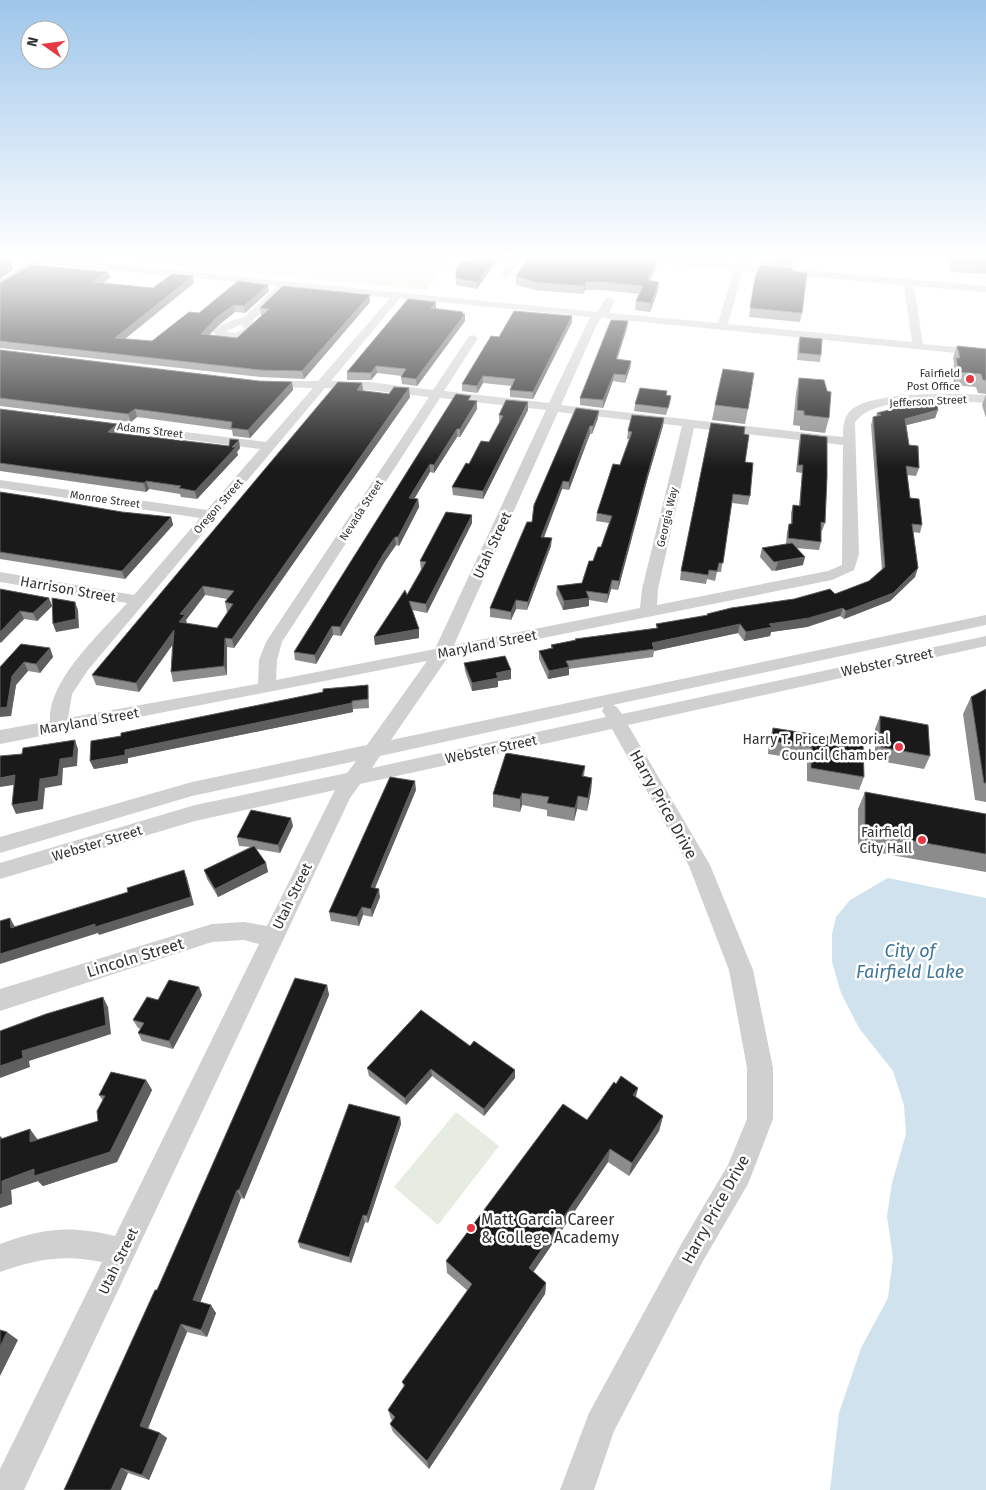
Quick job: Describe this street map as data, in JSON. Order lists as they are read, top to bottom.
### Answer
{
  "streets": {
    "street": [
      "Jefferson Street",
      "Adams Street",
      "Monroe Street",
      "Oregon Street",
      "Nevada Street",
      "Georgia Way",
      "Utah Street",
      "Harrison Street",
      "Maryland Street",
      "Webster Street",
      "Harry Price Drive",
      "Lincoln Street"
    ]
  },
  "crossings": [
    ["Jefferson Street", "Maryland Street"],
    ["Adams Street", "Oregon Street"],
    ["Monroe Street", "Oregon Street"],
    ["Oregon Street", "Harrison Street"],
    ["Oregon Street", "Maryland Street"],
    ["Nevada Street", "Maryland Street"],
    ["Georgia Way", "Maryland Street"],
    ["Utah Street", "Maryland Street"],
    ["Utah Street", "Webster Street"],
    ["Utah Street", "Lincoln Street"],
    ["Webster Street", "Harry Price Drive"]
  ],
  "water": ["City of Fairfield Lake"],
  "places": [
    "Fairfield Post Office",
    "Harry T. Price Memorial Council Chamber",
    "Fairfield City Hall",
    "Matt Garcia Career & College Academy"
  ],
  "north": "left"
}
